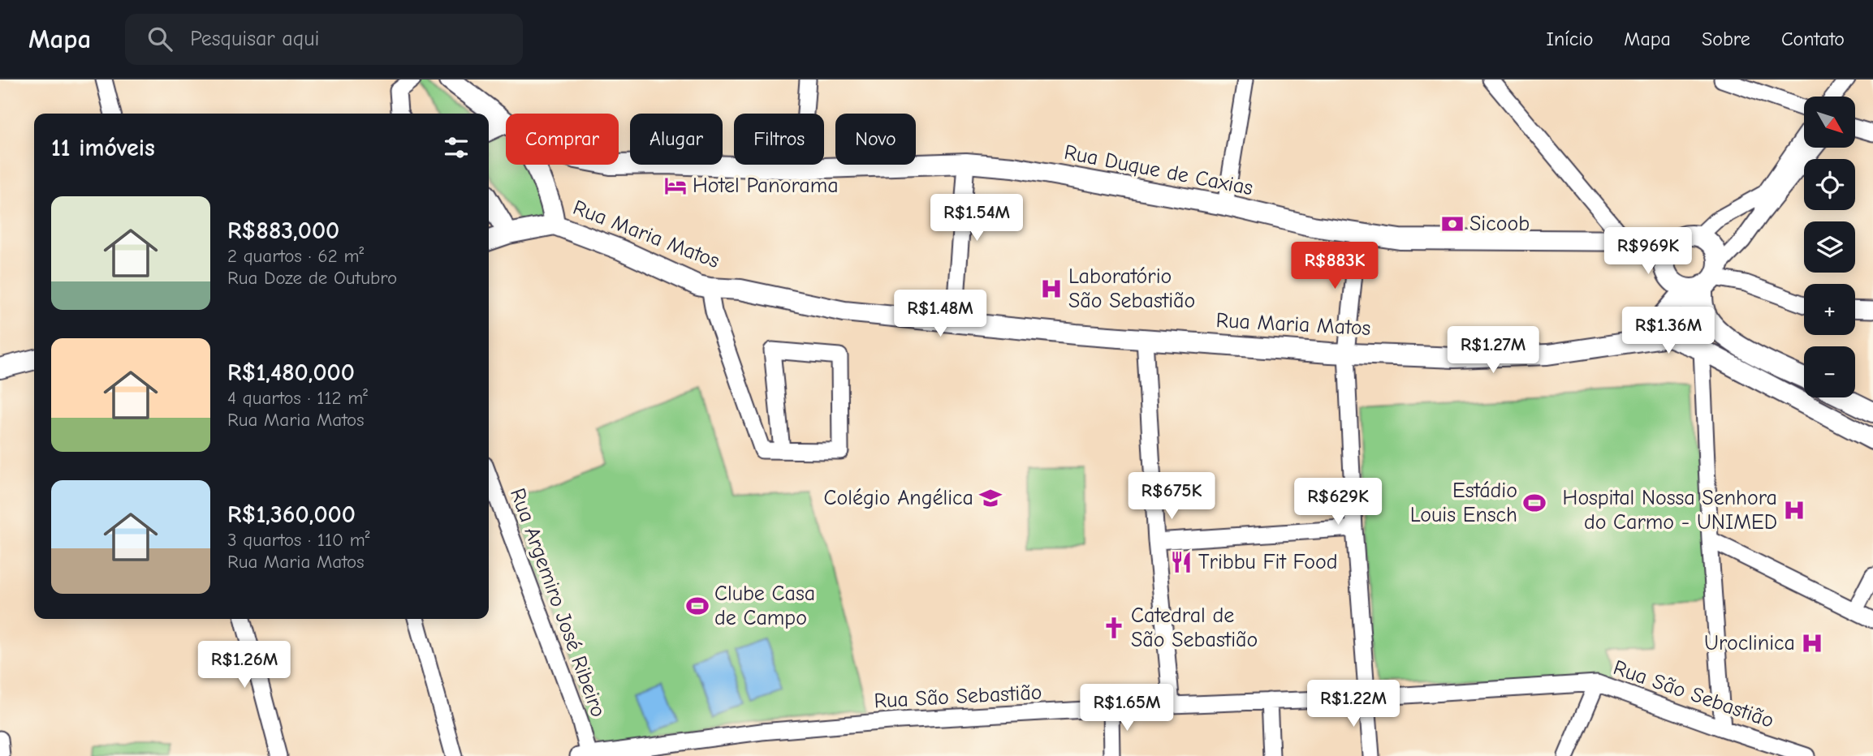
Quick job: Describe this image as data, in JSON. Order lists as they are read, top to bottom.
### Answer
{
  "streets": {
    "main road": ["Rua Duque de Caxias", "Rua Maria Matos"],
    "street": ["Rua Argemiro José Ribeiro", "Rua São Sebastião"]
  },
  "crossings": [
    ["Rua Argemiro José Ribeiro", "Rua São Sebastião"]
  ],
  "places": {
    "hotel": ["Hotel Panorama"],
    "bank": ["Sicoob"],
    "hospital": ["Laboratório São Sebastião", "Hospital Nossa Senhora do Carmo - UNIMED", "Uroclinica"],
    "school or university": ["Colégio Angélica"],
    "sports": ["Estádio Louis Ensch", "Clube Casa de Campo"],
    "restaurant": ["Tribbu Fit Food"],
    "church": ["Catedral de São Sebastião"]
  },
  "north": "bottom right",
  "page": {
    "header": "Mapa",
    "search": "Pesquisar aqui",
    "nav": [
      "Início",
      "Mapa",
      "Sobre",
      "Contato"
    ],
    "map_buttons": ["+", "−"],
    "chip": [
      "Comprar",
      "Alugar",
      "Filtros",
      "Novo"
    ],
    "heading": "11 imóveis",
    "list": [
      {
        "name": "R$883,000",
        "note": "2 quartos · 62 m² · Rua Doze de Outubro"
      },
      {
        "name": "R$1,480,000",
        "note": "4 quartos · 112 m² · Rua Maria Matos"
      },
      {
        "name": "R$1,360,000",
        "note": "3 quartos · 110 m² · Rua Maria Matos"
      }
    ],
    "price": [
      "R$1.54M",
      "R$969K",
      "R$883K",
      "R$1.48M",
      "R$1.36M",
      "R$1.27M",
      "R$675K",
      "R$629K",
      "R$1.26M",
      "R$1.22M",
      "R$1.65M"
    ]
  }
}
